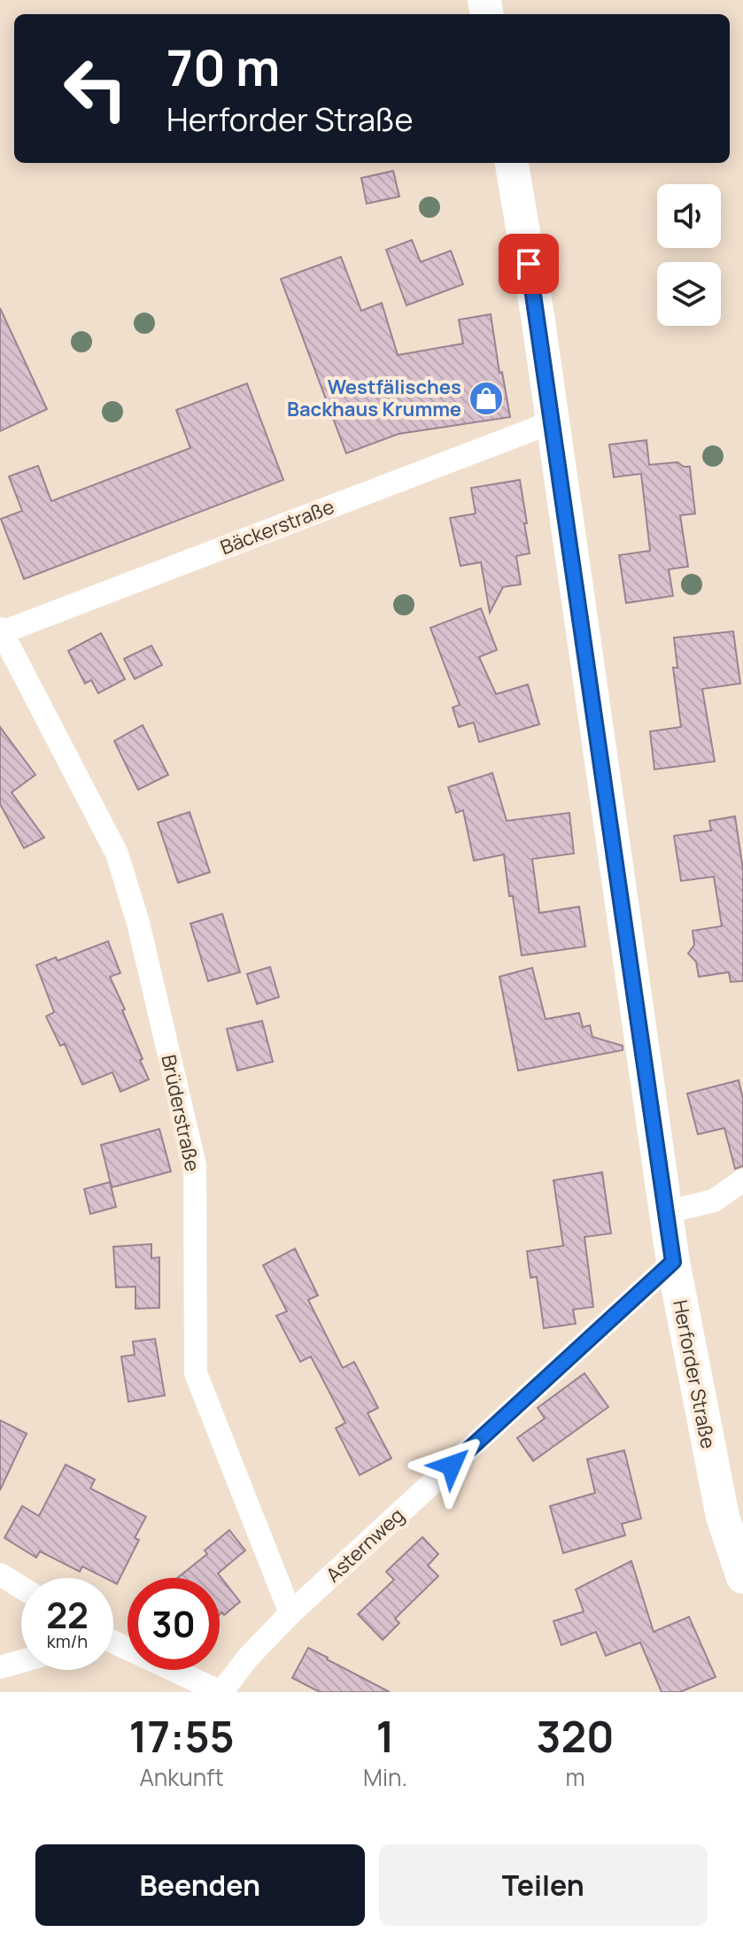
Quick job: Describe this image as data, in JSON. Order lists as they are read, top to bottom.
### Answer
{
  "streets": {
    "main road": ["Herforder Straße"],
    "street": ["Bäckerstraße", "Brüderstraße", "Asternweg"]
  },
  "crossings": [
    ["Bäckerstraße", "Brüderstraße"],
    ["Bäckerstraße", "Herforder Straße"],
    ["Brüderstraße", "Asternweg"],
    ["Herforder Straße", "Asternweg"]
  ],
  "places": {
    "shop": ["Westfälisches Backhaus Krumme"]
  },
  "page": {
    "turn": ["70 m", "Herforder Straße"],
    "speed": "22 km/h",
    "limit": "30",
    "eta": [
      "17:55",
      "Ankunft",
      "1",
      "Min.",
      "320",
      "m"
    ],
    "buttons": ["Beenden", "Teilen"]
  }
}
